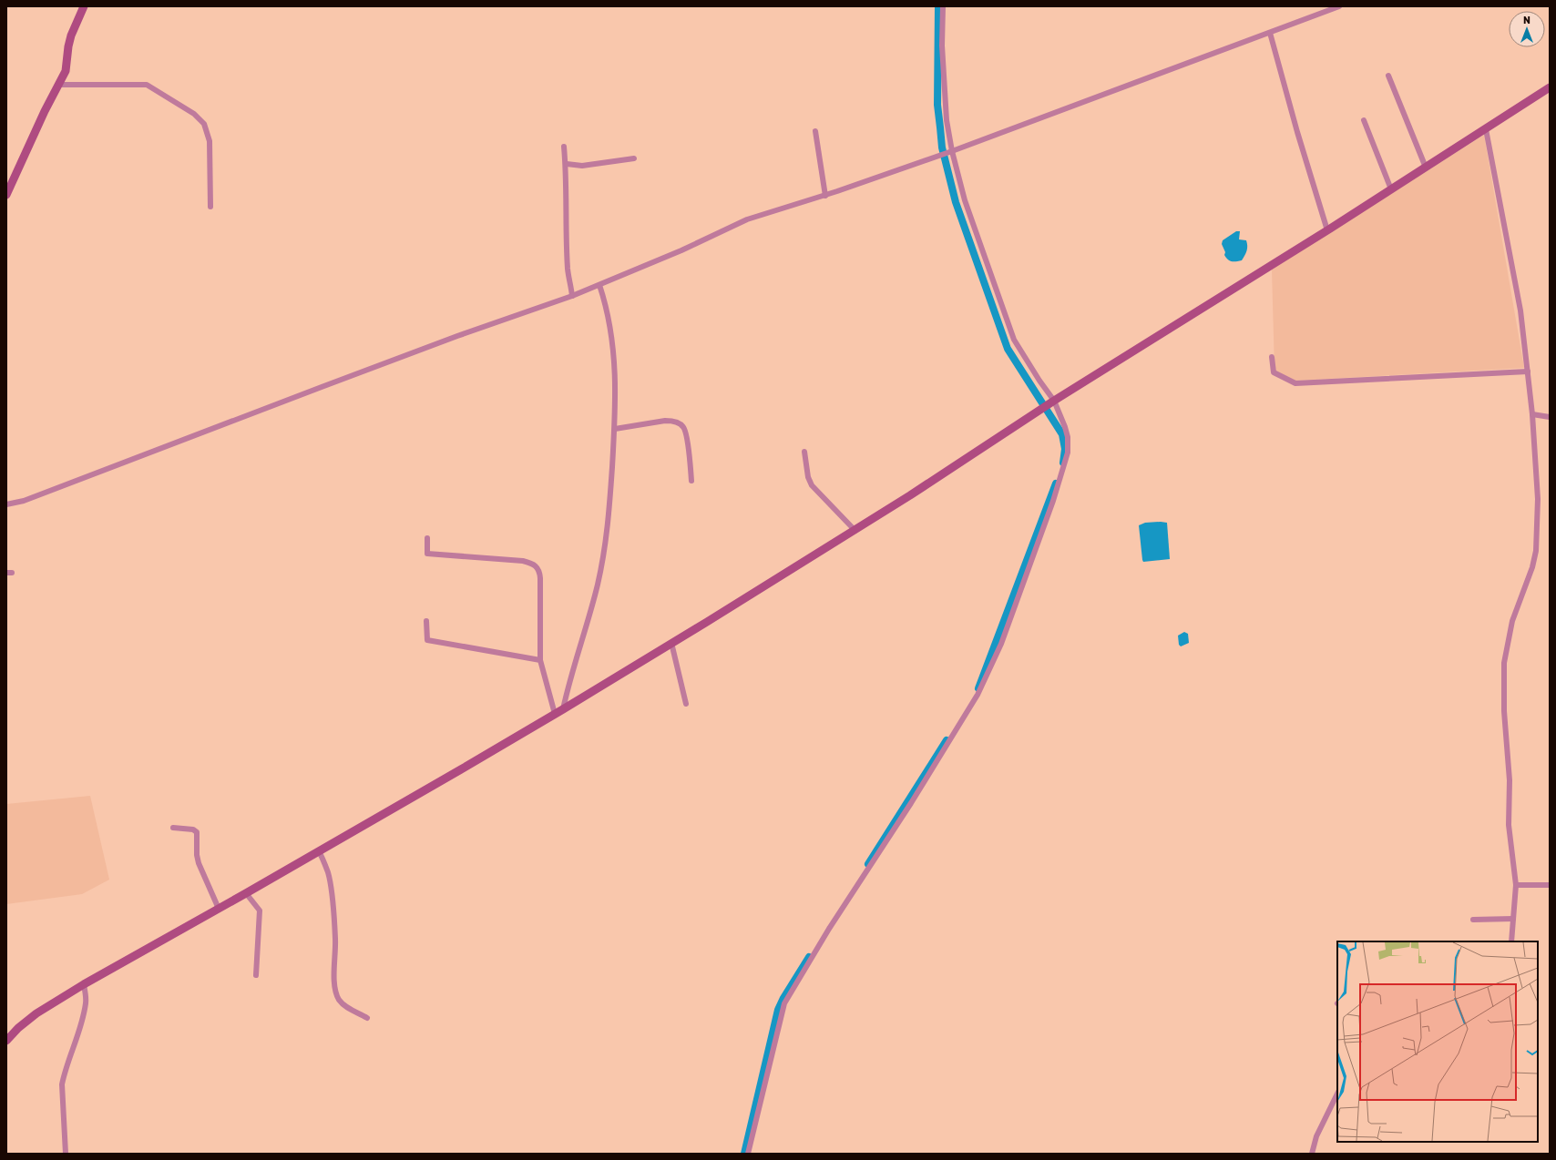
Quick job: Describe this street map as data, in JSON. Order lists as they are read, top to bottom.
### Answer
{
  "north": "top"
}
